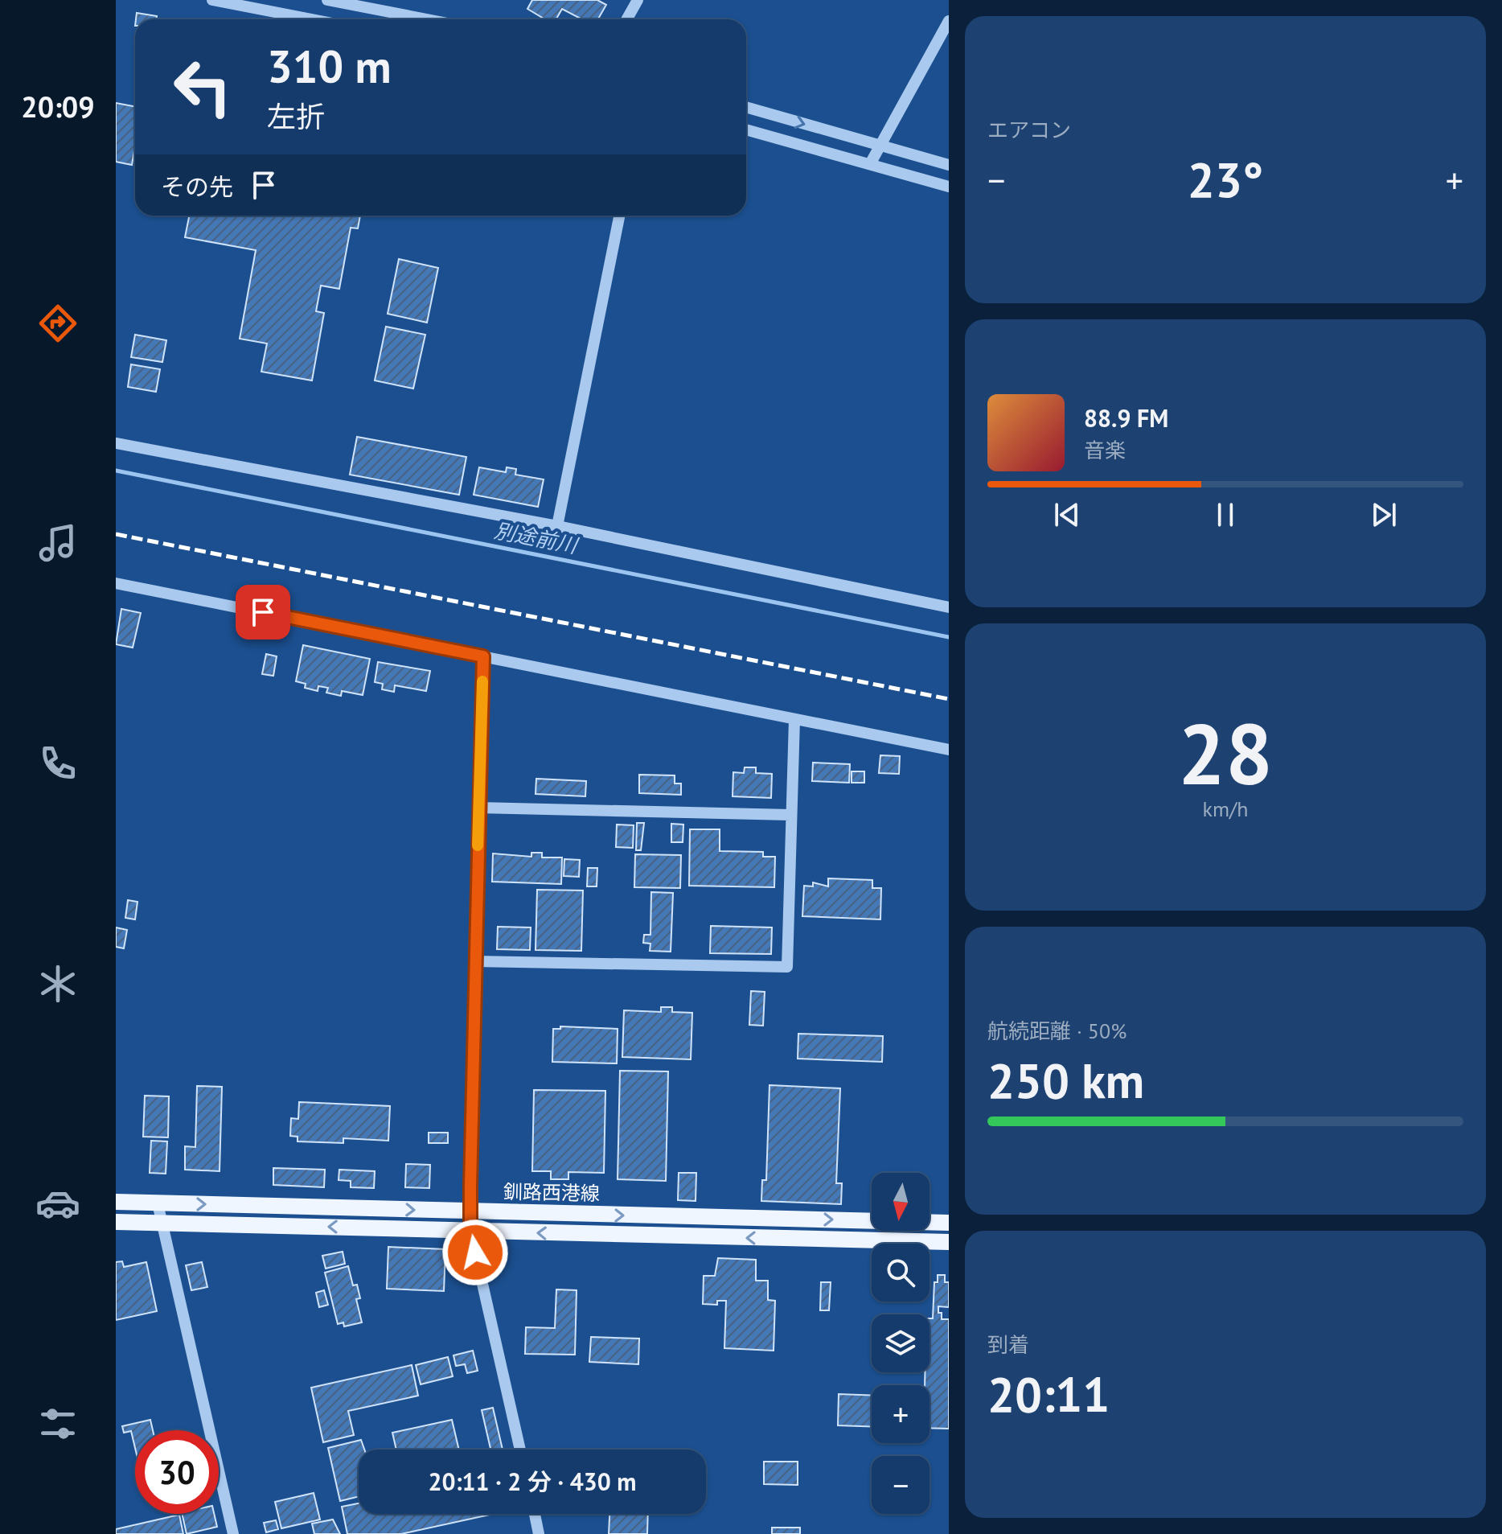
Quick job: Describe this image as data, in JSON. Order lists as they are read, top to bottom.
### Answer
{
  "streets": {
    "main road": ["釧路西港線"]
  },
  "water": ["別途前川"],
  "north": "bottom",
  "page": {
    "tabs": "20:09",
    "tile": [
      "エアコン",
      ["28", "km/h"],
      ["航続距離 · 50%", "250 km"],
      ["到着", "20:11"]
    ],
    "turn": ["310 m", "左折"],
    "heat": ["−", "23°", "+"],
    "then": "その先",
    "song": ["88.9 FM", "音楽"],
    "map_buttons": ["+", "−"],
    "limit": "30",
    "trip": "20:11 · 2 分 · 430 m"
  }
}
